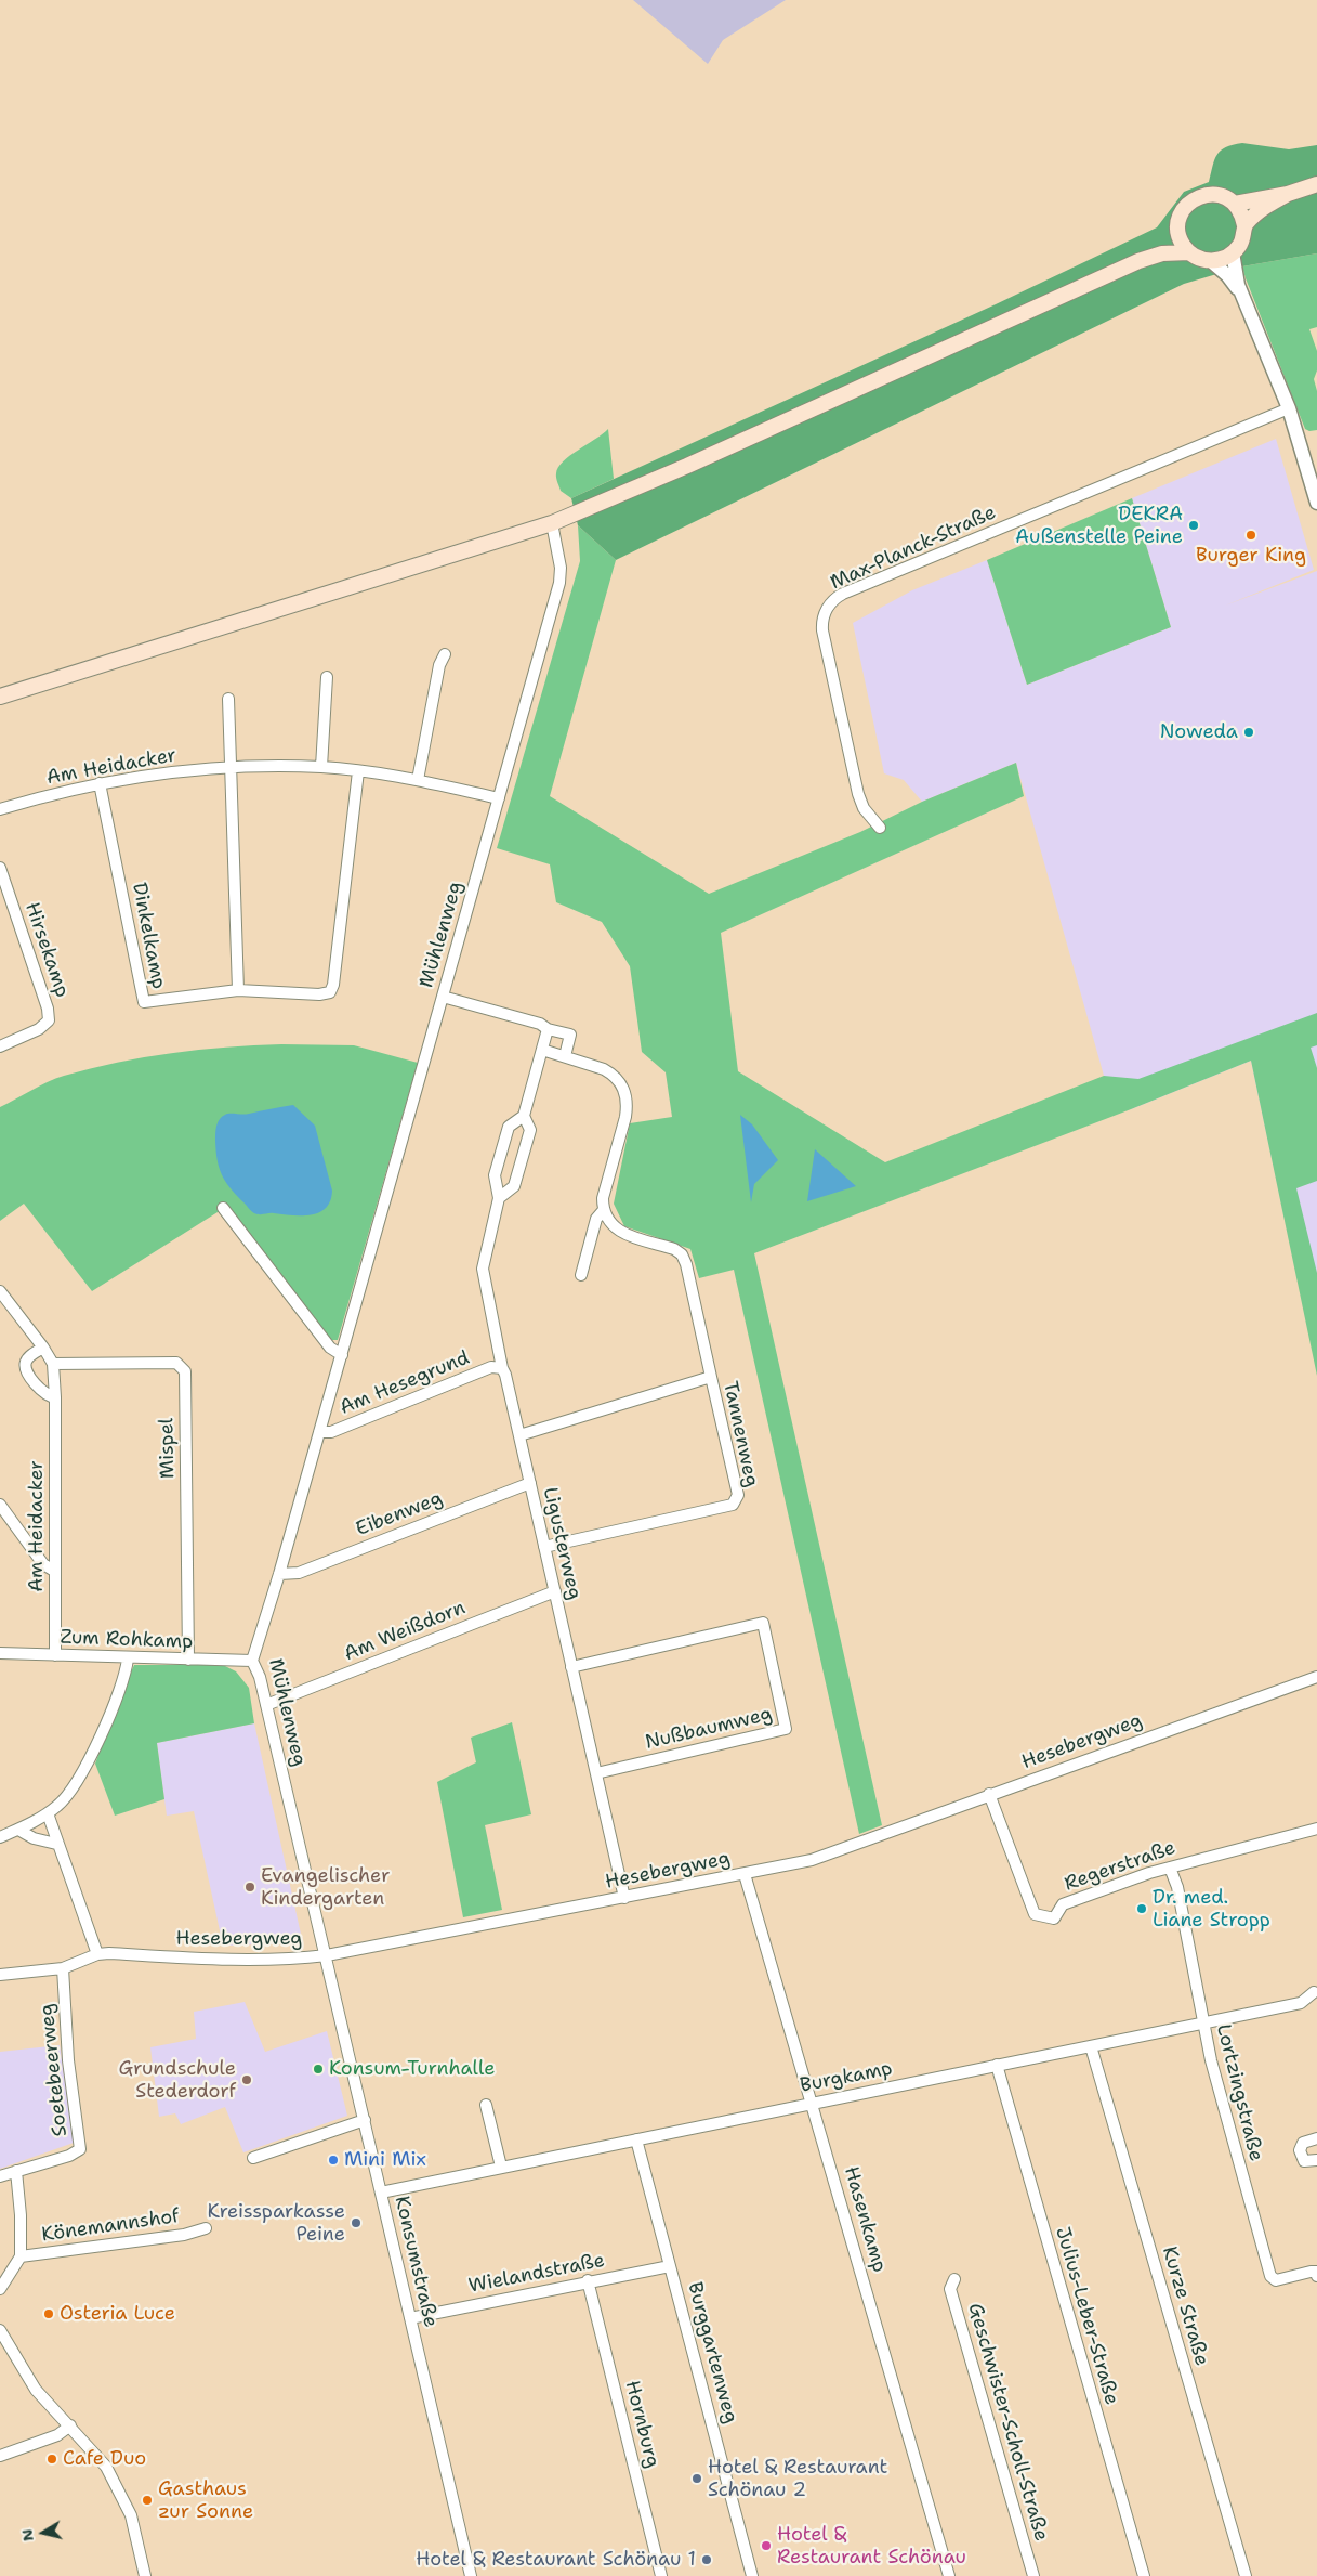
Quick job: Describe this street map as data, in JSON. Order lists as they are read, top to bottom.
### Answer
{
  "streets": {
    "street": [
      "Max-Planck-Straße",
      "Am Heidacker",
      "Mühlenweg",
      "Dinkelkamp",
      "Hirsekamp",
      "Am Hesegrund",
      "Tannenweg",
      "Mispel",
      "Eibenweg",
      "Ligusterweg",
      "Am Weißdorn",
      "Zum Rohkamp",
      "Nußbaumweg",
      "Hesebergweg",
      "Regerstraße",
      "Soetebeerweg",
      "Burgkamp",
      "Lortzingstraße",
      "Hasenkamp",
      "Könemannshof",
      "Konsumstraße",
      "Wielandstraße",
      "Kurze Straße",
      "Julius-Leber-Straße",
      "Burggartenweg",
      "Geschwister-Scholl-Straße",
      "Hornburg"
    ]
  },
  "crossings": [
    ["Am Heidacker", "Mühlenweg"],
    ["Am Heidacker", "Dinkelkamp"],
    ["Am Heidacker", "Mispel"],
    ["Am Heidacker", "Zum Rohkamp"],
    ["Mühlenweg", "Am Hesegrund"],
    ["Mühlenweg", "Eibenweg"],
    ["Mühlenweg", "Am Weißdorn"],
    ["Mühlenweg", "Zum Rohkamp"],
    ["Mühlenweg", "Hesebergweg"],
    ["Mühlenweg", "Konsumstraße"],
    ["Am Hesegrund", "Ligusterweg"],
    ["Tannenweg", "Ligusterweg"],
    ["Mispel", "Zum Rohkamp"],
    ["Eibenweg", "Ligusterweg"],
    ["Ligusterweg", "Am Weißdorn"],
    ["Ligusterweg", "Nußbaumweg"],
    ["Ligusterweg", "Hesebergweg"],
    ["Hesebergweg", "Regerstraße"],
    ["Hesebergweg", "Soetebeerweg"],
    ["Hesebergweg", "Hasenkamp"],
    ["Hesebergweg", "Konsumstraße"],
    ["Regerstraße", "Lortzingstraße"],
    ["Burgkamp", "Lortzingstraße"],
    ["Burgkamp", "Hasenkamp"],
    ["Burgkamp", "Konsumstraße"],
    ["Burgkamp", "Kurze Straße"],
    ["Burgkamp", "Julius-Leber-Straße"],
    ["Burgkamp", "Burggartenweg"],
    ["Konsumstraße", "Wielandstraße"],
    ["Wielandstraße", "Burggartenweg"],
    ["Wielandstraße", "Hornburg"]
  ],
  "places": [
    "DEKRA Außenstelle Peine",
    "Burger King",
    "Noweda",
    "Evangelischer Kindergarten",
    "Dr. med. Liane Stropp",
    "Konsum-Turnhalle",
    "Grundschule Stederdorf",
    "Mini Mix",
    "Kreissparkasse Peine",
    "Osteria Luce",
    "Cafe Duo",
    "Hotel & Restaurant Schönau 2",
    "Gasthaus zur Sonne",
    "Hotel & Restaurant Schönau",
    "Hotel & Restaurant Schönau 1"
  ],
  "north": "left"
}
